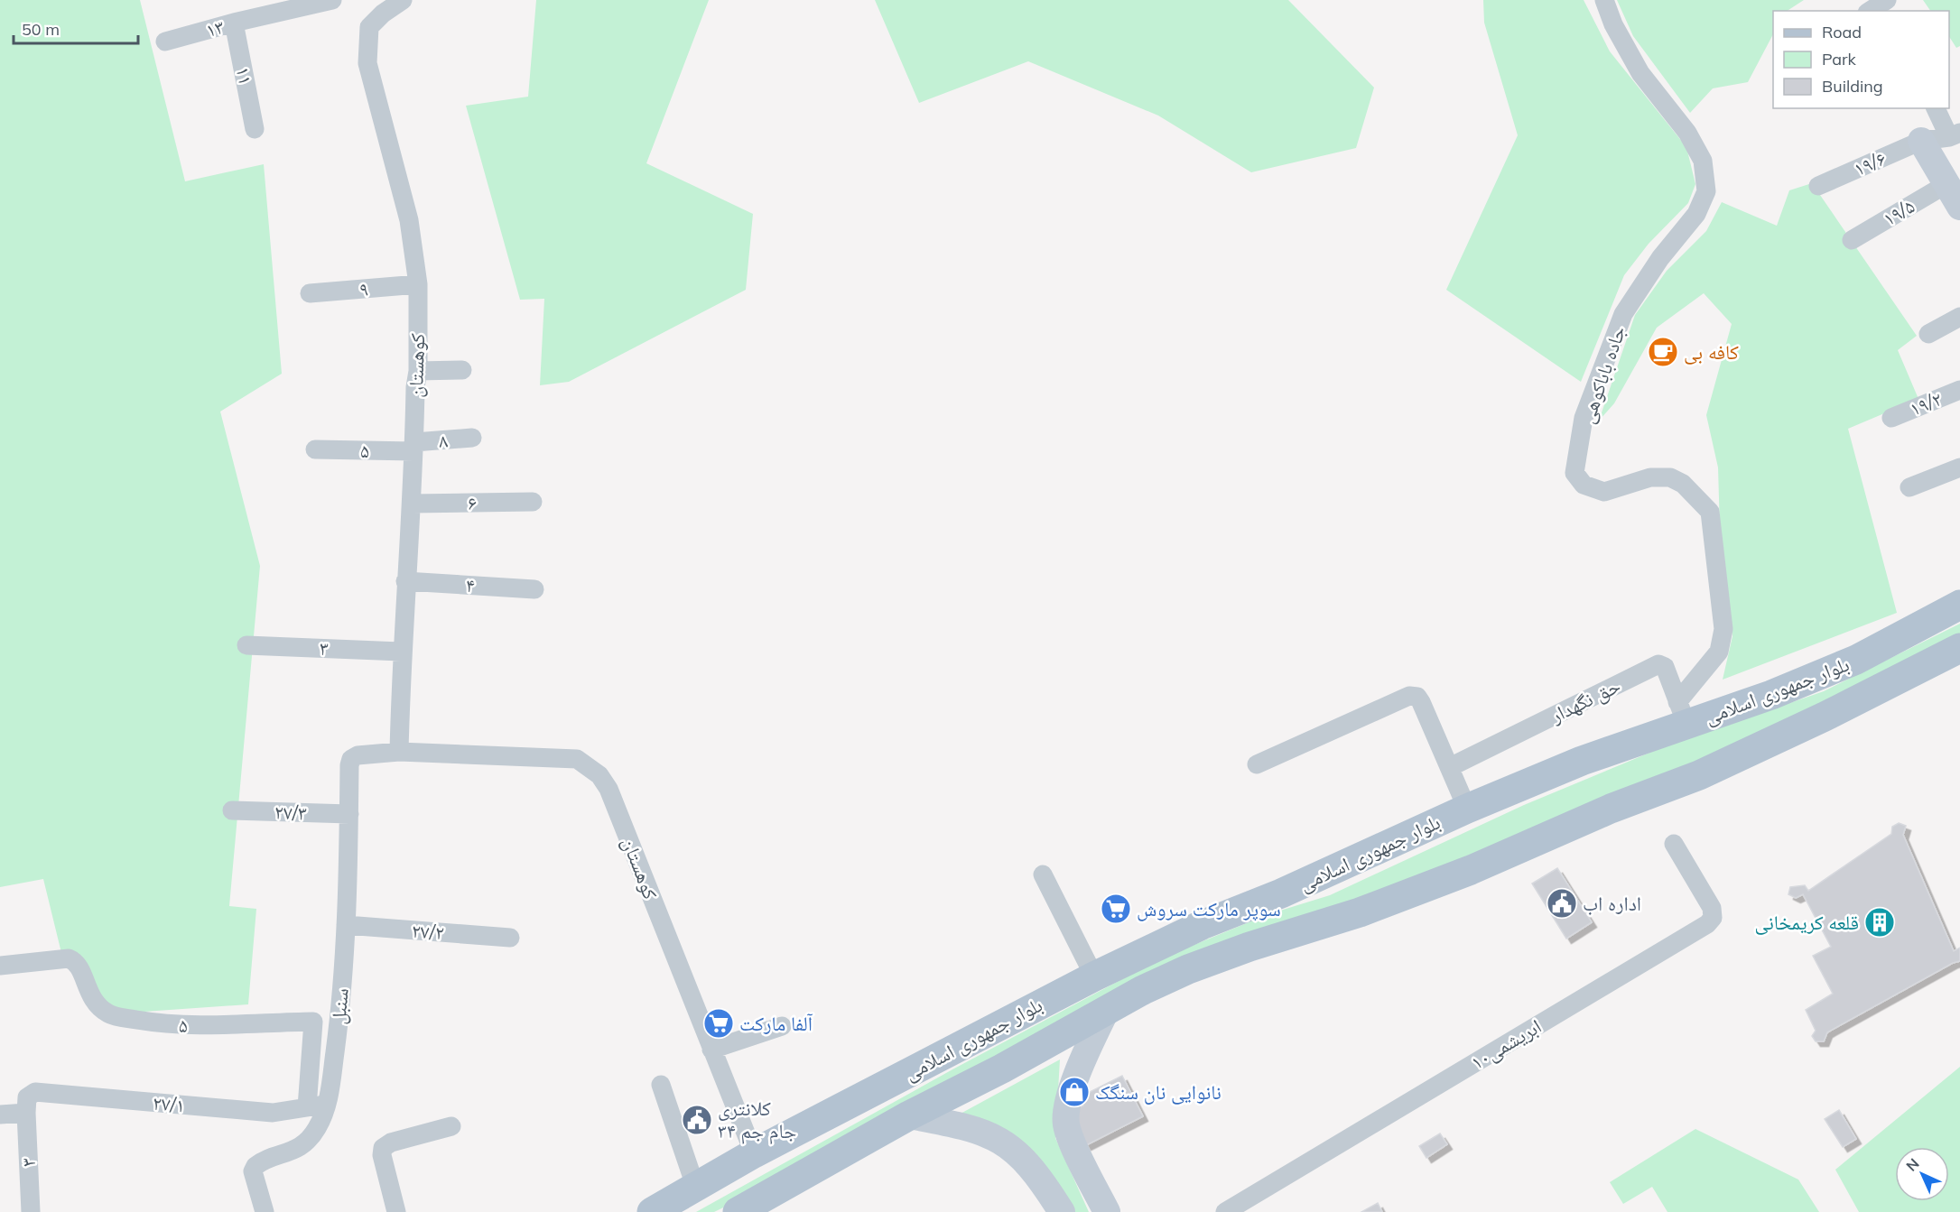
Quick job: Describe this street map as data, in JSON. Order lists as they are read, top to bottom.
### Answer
{
  "streets": {
    "main road": ["بلوار جمهوری اسلامی"],
    "street": [
      "۱۳",
      "۱۱",
      "۱۹/۶",
      "۱۹/۵",
      "۹",
      "کوهستان",
      "جاده باباکوهی",
      "۱۹/۲",
      "۸",
      "۵",
      "۶",
      "۴",
      "۳",
      "حق نگهدار",
      "۲۷/۳",
      "۲۷/۲",
      "سنبل",
      "ابریشمی۱۰",
      "۲۷/۱"
    ]
  },
  "crossings": [
    ["۱۳", "۱۱"],
    ["۹", "کوهستان"],
    ["کوهستان", "۸"],
    ["کوهستان", "۵"],
    ["کوهستان", "۶"],
    ["کوهستان", "۴"],
    ["کوهستان", "۳"],
    ["کوهستان", "بلوار جمهوری اسلامی"],
    ["کوهستان", "سنبل"],
    ["جاده باباکوهی", "بلوار جمهوری اسلامی"],
    ["جاده باباکوهی", "حق نگهدار"],
    ["۸", "۵"],
    ["۵", "۲۷/۱"],
    ["۳", "۲۷/۱"],
    ["بلوار جمهوری اسلامی", "حق نگهدار"],
    ["۲۷/۳", "سنبل"],
    ["۲۷/۲", "سنبل"],
    ["سنبل", "۲۷/۱"]
  ],
  "places": {
    "cafe": ["کافه بی"],
    "public building": ["اداره اب", "کلانتری ۳۴ جام جم"],
    "supermarket": ["سوپر مارکت سروش", "آلفا مارکت"],
    "building": ["قلعه کریمخانی"],
    "shop": ["نانوایی نان سنگک"]
  },
  "legend": ["Road", "Park", "Building"],
  "scale_bar": "50 m",
  "north": "top left"
}
